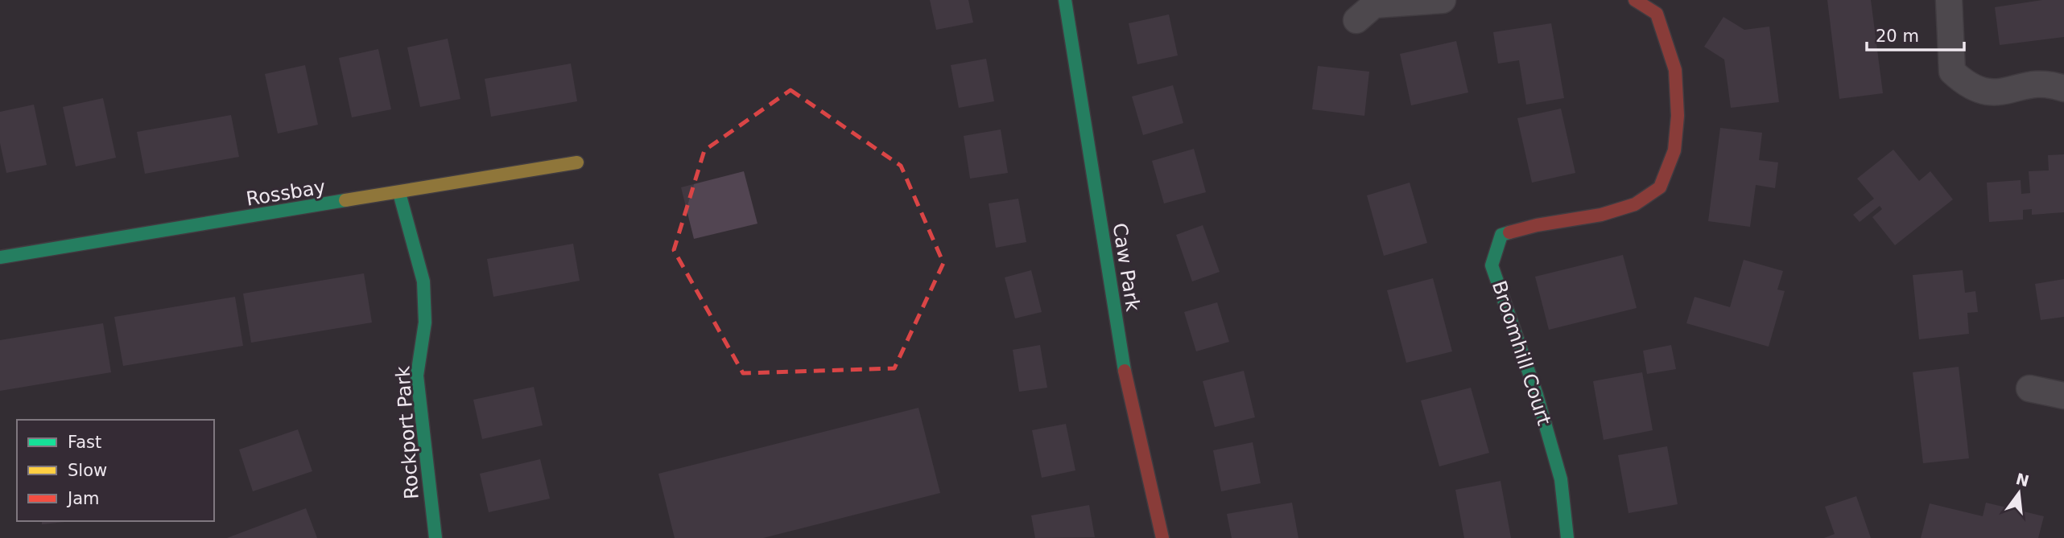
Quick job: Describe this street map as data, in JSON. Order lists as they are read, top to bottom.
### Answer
{
  "streets": {
    "street": [
      "Rossbay",
      "Caw Park",
      "Broomhill Court",
      "Rockport Park"
    ]
  },
  "crossings": [
    ["Rossbay", "Rockport Park"]
  ],
  "legend": ["Fast", "Slow", "Jam"],
  "scale_bar": "20 m",
  "north": "top"
}
